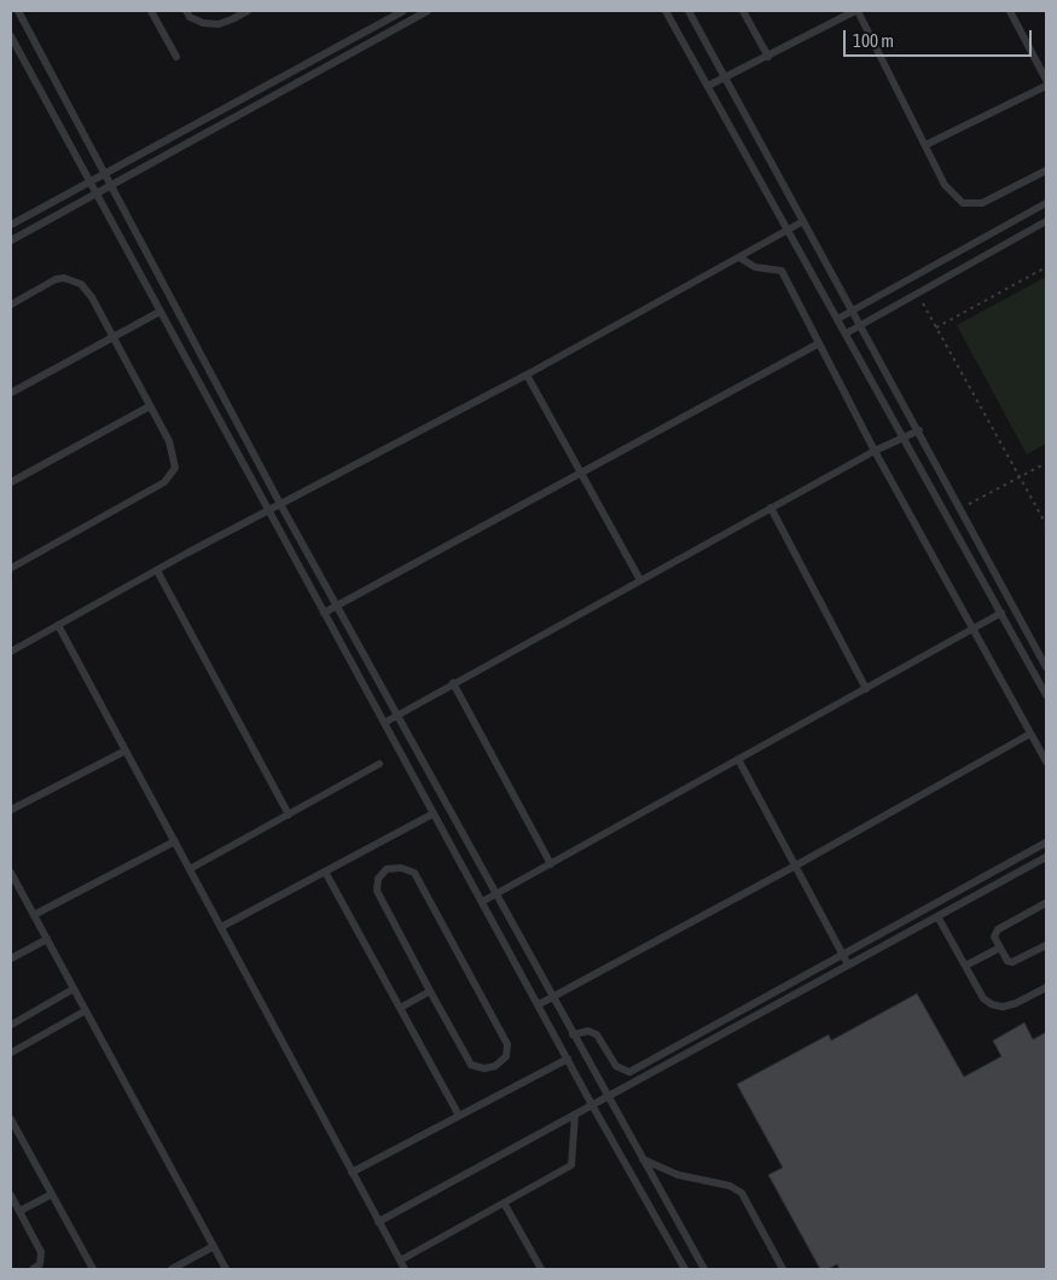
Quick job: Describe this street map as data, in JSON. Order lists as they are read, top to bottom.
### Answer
{
  "scale_bar": "100 m"
}
